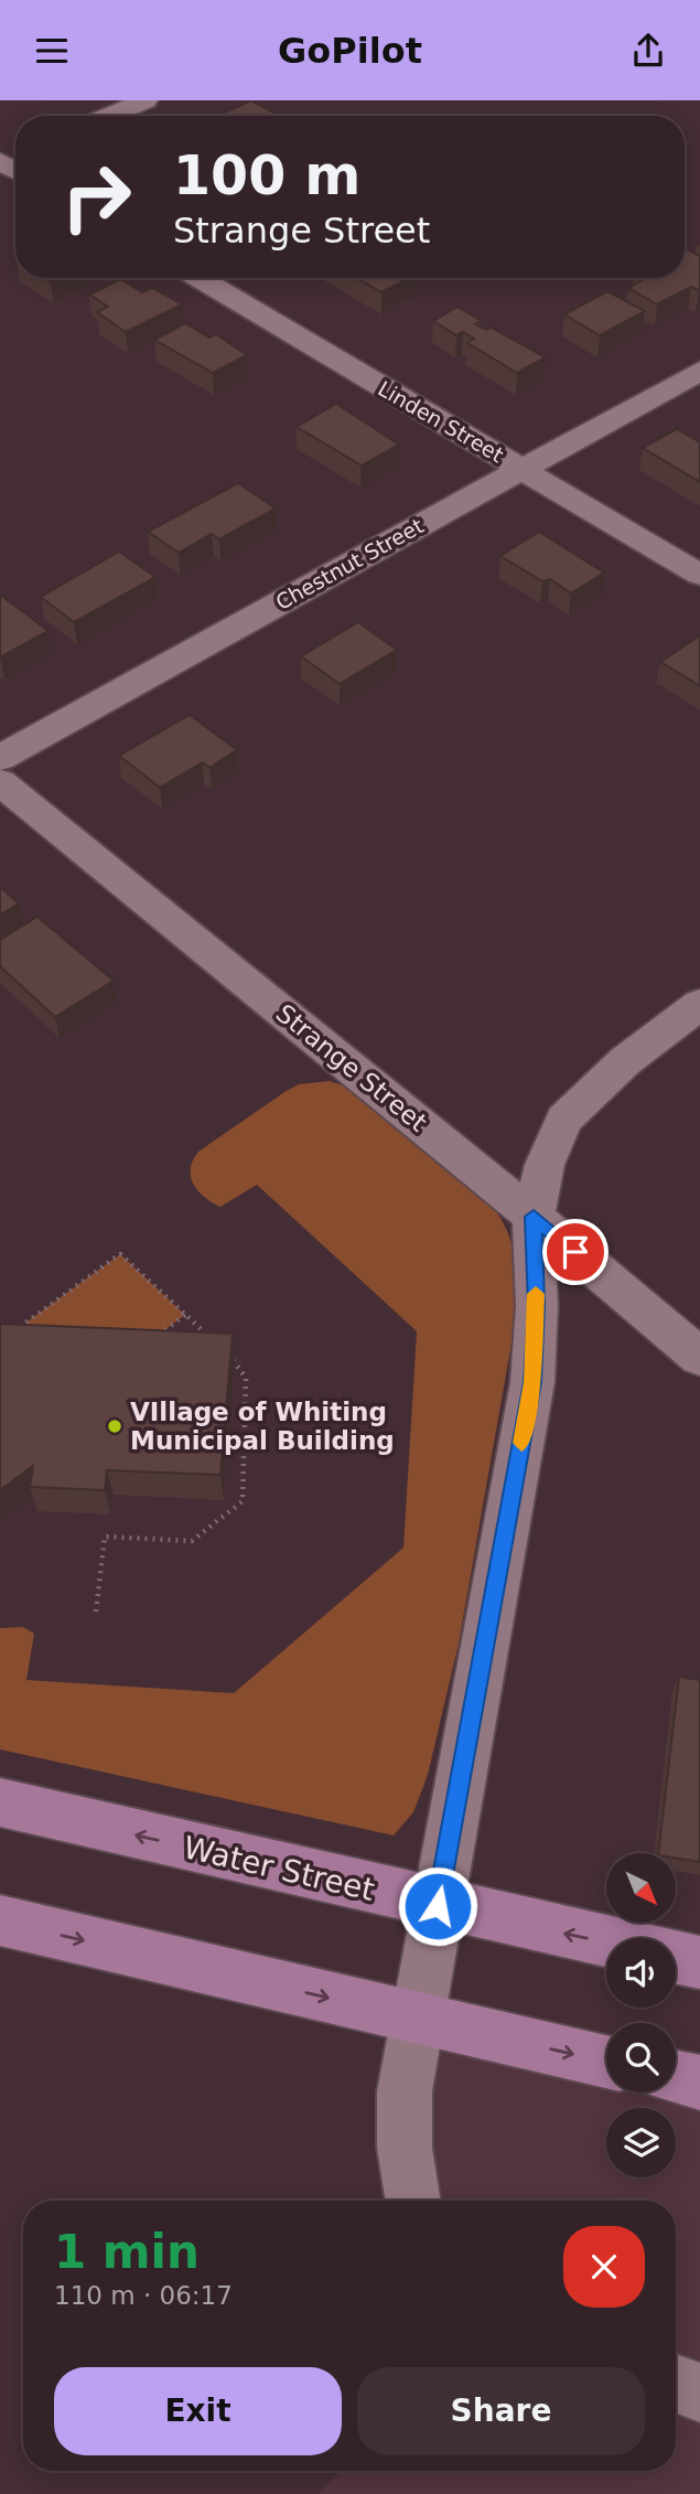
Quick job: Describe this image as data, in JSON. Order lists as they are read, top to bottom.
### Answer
{
  "streets": {
    "main road": ["Water Street"],
    "street": ["Linden Street", "Chestnut Street", "Strange Street"]
  },
  "crossings": [
    ["Linden Street", "Chestnut Street"]
  ],
  "places": ["VIllage of Whiting Municipal Building"],
  "north": "bottom right",
  "page": {
    "header": "GoPilot",
    "turn": ["100 m", "Strange Street"],
    "heading": ["1 min", "110 m · 06:17"],
    "buttons": ["Exit", "Share"]
  }
}
